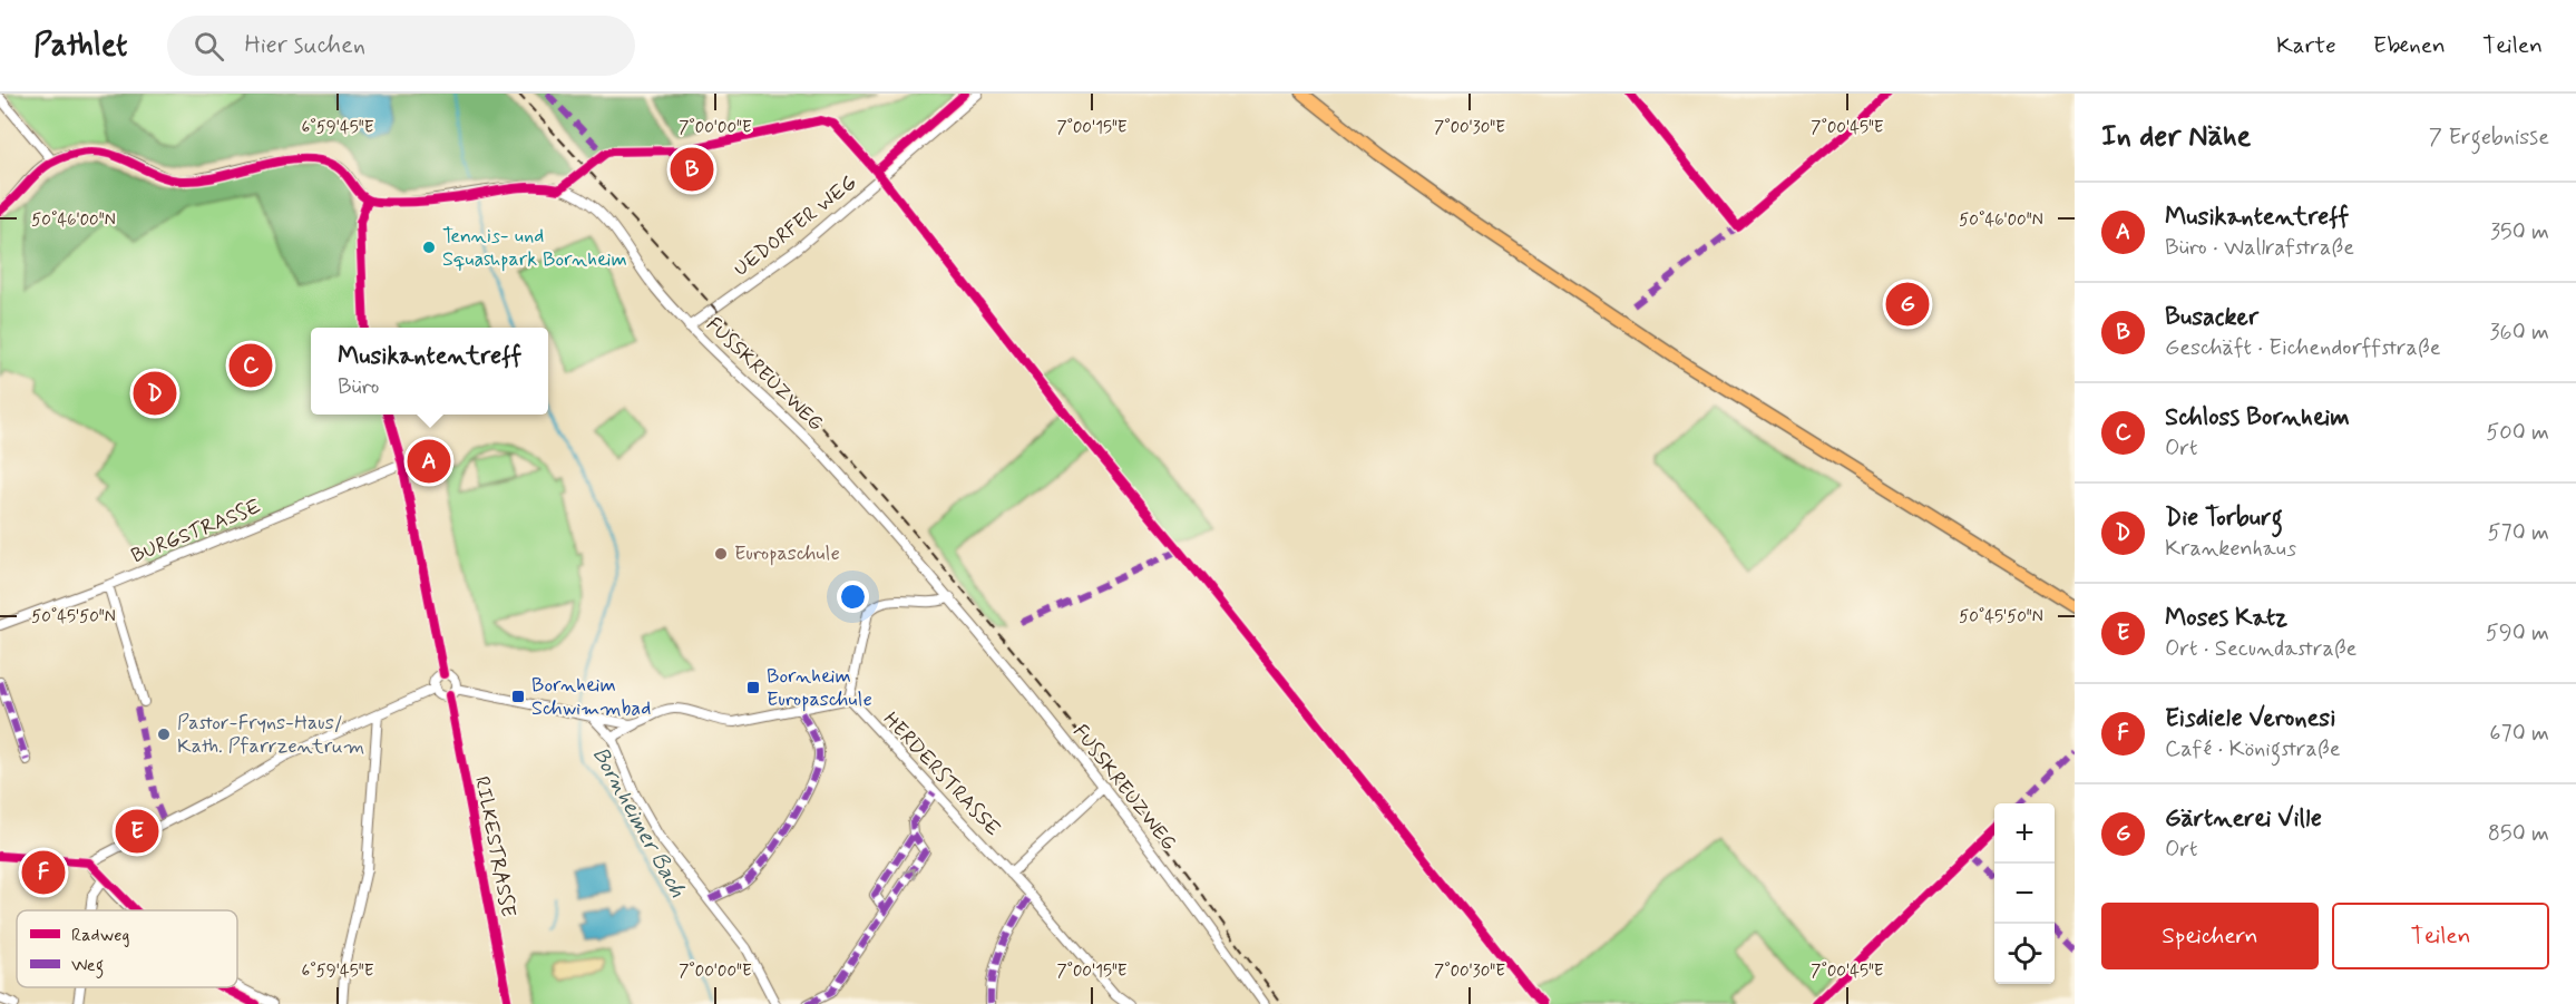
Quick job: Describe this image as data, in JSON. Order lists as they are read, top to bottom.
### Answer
{
  "streets": {
    "street": [
      "UEDORFER WEG",
      "FUSSKREUZWEG",
      "BURGSTRASSE",
      "HERDERSTRASSE",
      "RILKESTRASSE"
    ]
  },
  "crossings": [
    ["UEDORFER WEG", "FUSSKREUZWEG"]
  ],
  "water": ["Bornheimer Bach"],
  "places": {
    "other": ["Tennis- und Squashpark Bornheim", "Europaschule", "Pastor-Fryns-Haus/ Kath. Pfarrzentrum"],
    "transit": ["Bornheim Europaschule", "Bornheim Schwimmbad"]
  },
  "legend": ["Radweg", "Weg"],
  "page": {
    "header": "Pathlet",
    "search": "Hier suchen",
    "nav": ["Karte", "Ebenen", "Teilen"],
    "heading": ["In der Nähe", "7 Ergebnisse"],
    "pins": [
      "B",
      "G",
      "C",
      "D",
      "A",
      "E",
      "F"
    ],
    "list": [
      {
        "mark": "A",
        "name": "Musikantentreff",
        "note": "Büro · Wallrafstraße",
        "value": "350 m"
      },
      {
        "mark": "B",
        "name": "Busacker",
        "note": "Geschäft · Eichendorffstraße",
        "value": "360 m"
      },
      {
        "mark": "C",
        "name": "Schloss Bornheim",
        "note": "Ort",
        "value": "500 m"
      },
      {
        "mark": "D",
        "name": "Die Torburg",
        "note": "Krankenhaus",
        "value": "570 m"
      },
      {
        "mark": "E",
        "name": "Moses Katz",
        "note": "Ort · Secundastraße",
        "value": "590 m"
      },
      {
        "mark": "F",
        "name": "Eisdiele Veronesi",
        "note": "Café · Königstraße",
        "value": "670 m"
      },
      {
        "mark": "G",
        "name": "Gärtnerei Ville",
        "note": "Ort",
        "value": "850 m"
      }
    ],
    "popup": ["Musikantentreff", "Büro"],
    "map_buttons": ["+", "−"],
    "buttons": ["Speichern", "Teilen"]
  },
  "coordinates": [
    "6°59'45\"E",
    "7°00'00\"E",
    "7°00'15\"E",
    "7°00'30\"E",
    "7°00'45\"E",
    "50°46'00\"N",
    "50°45'50\"N"
  ]
}
